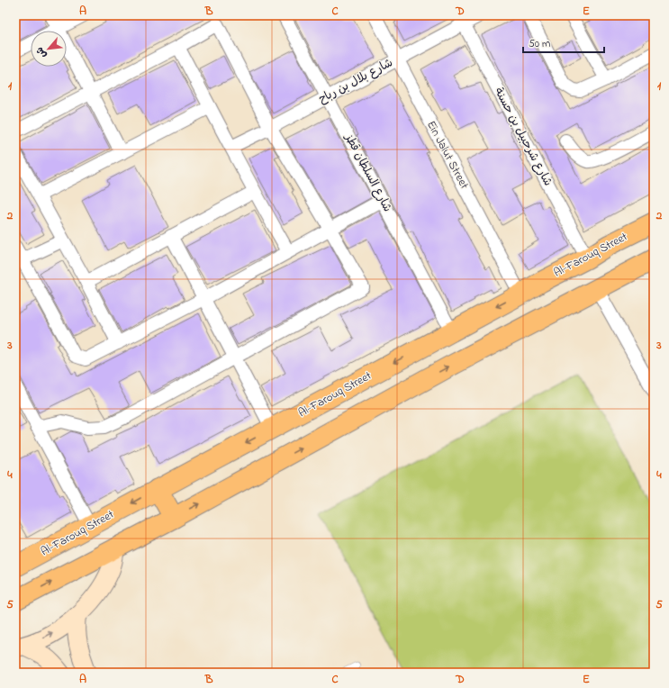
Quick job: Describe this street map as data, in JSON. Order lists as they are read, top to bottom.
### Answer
{
  "streets": {
    "main road": ["Al-Farouq Street"],
    "street": [
      "شارع بلال بن رباح",
      "شارع شرحبيل بن حسنة",
      "Ein Jalut Street",
      "شارع السلطان قطز"
    ]
  },
  "crossings": [
    ["شارع بلال بن رباح", "شارع شرحبيل بن حسنة"],
    ["شارع بلال بن رباح", "Ein Jalut Street"],
    ["شارع بلال بن رباح", "شارع السلطان قطز"],
    ["شارع شرحبيل بن حسنة", "Al-Farouq Street"],
    ["Ein Jalut Street", "Al-Farouq Street"],
    ["شارع السلطان قطز", "Al-Farouq Street"]
  ],
  "scale_bar": "50 m",
  "north": "bottom left",
  "grid": {
    "columns": [
      "A",
      "B",
      "C",
      "D",
      "E"
    ],
    "rows": [
      "1",
      "2",
      "3",
      "4",
      "5"
    ]
  }
}
